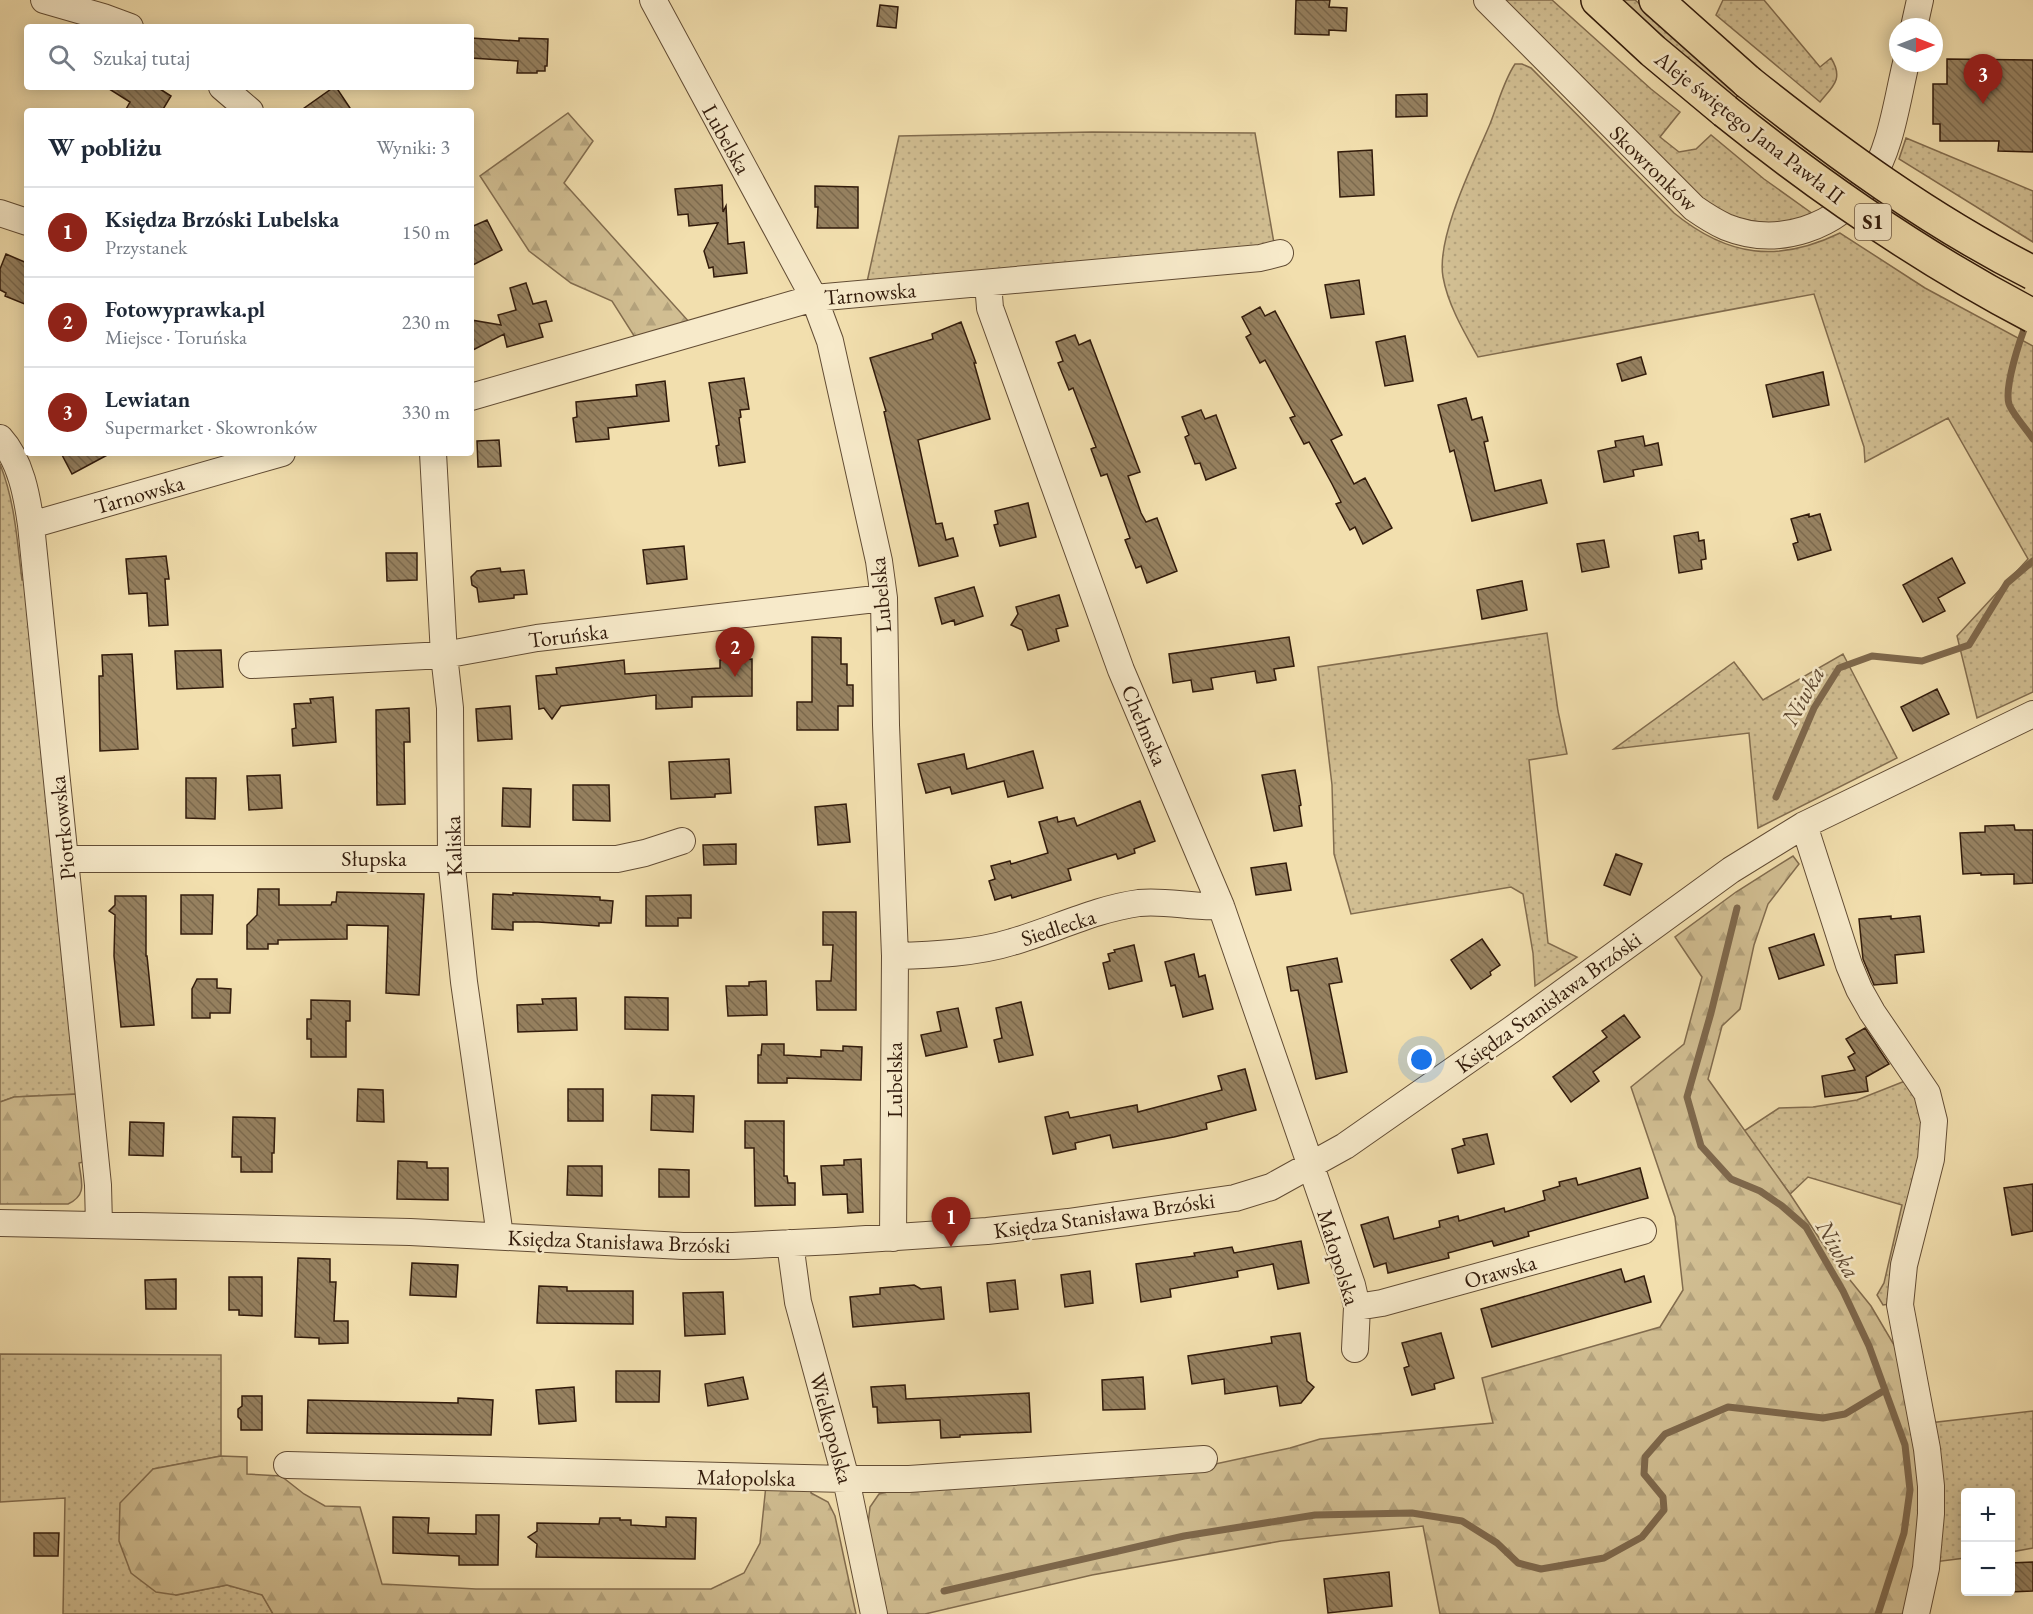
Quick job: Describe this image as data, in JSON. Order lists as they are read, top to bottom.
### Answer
{
  "streets": {
    "highway": ["Aleje świętego Jana Pawła II", "S1"],
    "street": [
      "Lubelska",
      "Skowronków",
      "Tarnowska",
      "Toruńska",
      "Chełmska",
      "Piotrkowska",
      "Kaliska",
      "Słupska",
      "Siedlecka",
      "Księdza Stanisława Brzóski",
      "Małopolska",
      "Orawska",
      "Wielkopolska"
    ]
  },
  "crossings": [
    ["Lubelska", "Tarnowska"],
    ["Lubelska", "Toruńska"],
    ["Lubelska", "Siedlecka"],
    ["Lubelska", "Księdza Stanisława Brzóski"],
    ["Tarnowska", "Chełmska"],
    ["Tarnowska", "Piotrkowska"],
    ["Toruńska", "Kaliska"],
    ["Chełmska", "Siedlecka"],
    ["Chełmska", "Księdza Stanisława Brzóski"],
    ["Chełmska", "Małopolska"],
    ["Piotrkowska", "Słupska"],
    ["Piotrkowska", "Księdza Stanisława Brzóski"],
    ["Kaliska", "Słupska"],
    ["Kaliska", "Księdza Stanisława Brzóski"],
    ["Księdza Stanisława Brzóski", "Małopolska"],
    ["Księdza Stanisława Brzóski", "Wielkopolska"],
    ["Małopolska", "Orawska"],
    ["Małopolska", "Wielkopolska"]
  ],
  "water": ["Niwka"],
  "north": "right",
  "page": {
    "search": "Szukaj tutaj",
    "pins": ["3", "2", "1"],
    "heading": ["W pobliżu", "Wyniki: 3"],
    "list": [
      {
        "mark": "1",
        "name": "Księdza Brzóski Lubelska",
        "note": "Przystanek",
        "value": "150 m"
      },
      {
        "mark": "2",
        "name": "Fotowyprawka.pl",
        "note": "Miejsce · Toruńska",
        "value": "230 m"
      },
      {
        "mark": "3",
        "name": "Lewiatan",
        "note": "Supermarket · Skowronków",
        "value": "330 m"
      }
    ],
    "map_buttons": ["+", "−"]
  }
}
